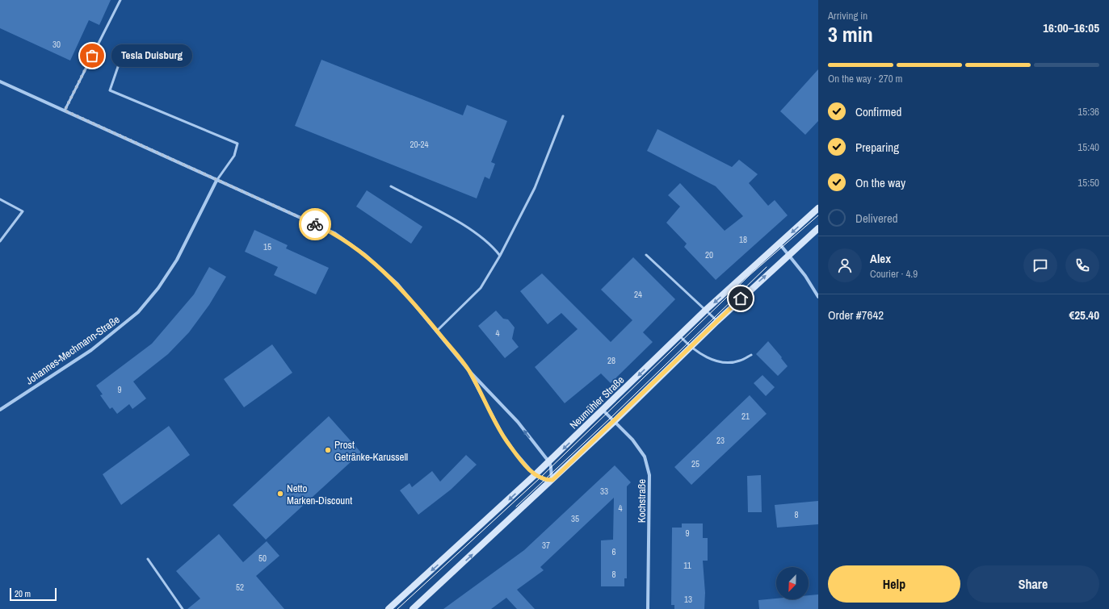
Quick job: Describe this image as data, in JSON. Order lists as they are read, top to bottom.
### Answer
{
  "streets": {
    "main road": ["Neumühler Straße"],
    "street": ["Johannes-Mechmann-Straße", "Kochstraße"]
  },
  "crossings": [
    ["Neumühler Straße", "Kochstraße"]
  ],
  "places": ["Tesla Duisburg", "Prost Getränke-Karussell", "Netto Marken-Discount"],
  "house_numbers": [
    "30",
    "20-24",
    "18",
    "15",
    "20",
    "24",
    "4",
    "28",
    "9",
    "21",
    "23",
    "25",
    "33",
    "4",
    "8",
    "35",
    "9",
    "37",
    "6",
    "50",
    "11",
    "8",
    "52",
    "13"
  ],
  "scale_bar": "20 m",
  "north": "bottom left",
  "page": {
    "heading": ["3 min", "Arriving in", "16:00–16:05"],
    "panel": [
      "Alex",
      "Courier · 4.9",
      "Order #7642",
      "€25.40"
    ],
    "bubble": "Tesla Duisburg",
    "bar": "On the way · 270 m",
    "list": [
      ["Confirmed", "15:36"],
      ["Preparing", "15:40"],
      ["On the way", "15:50"],
      "Delivered"
    ],
    "buttons": ["Help", "Share"],
    "scale": "20 m"
  }
}
